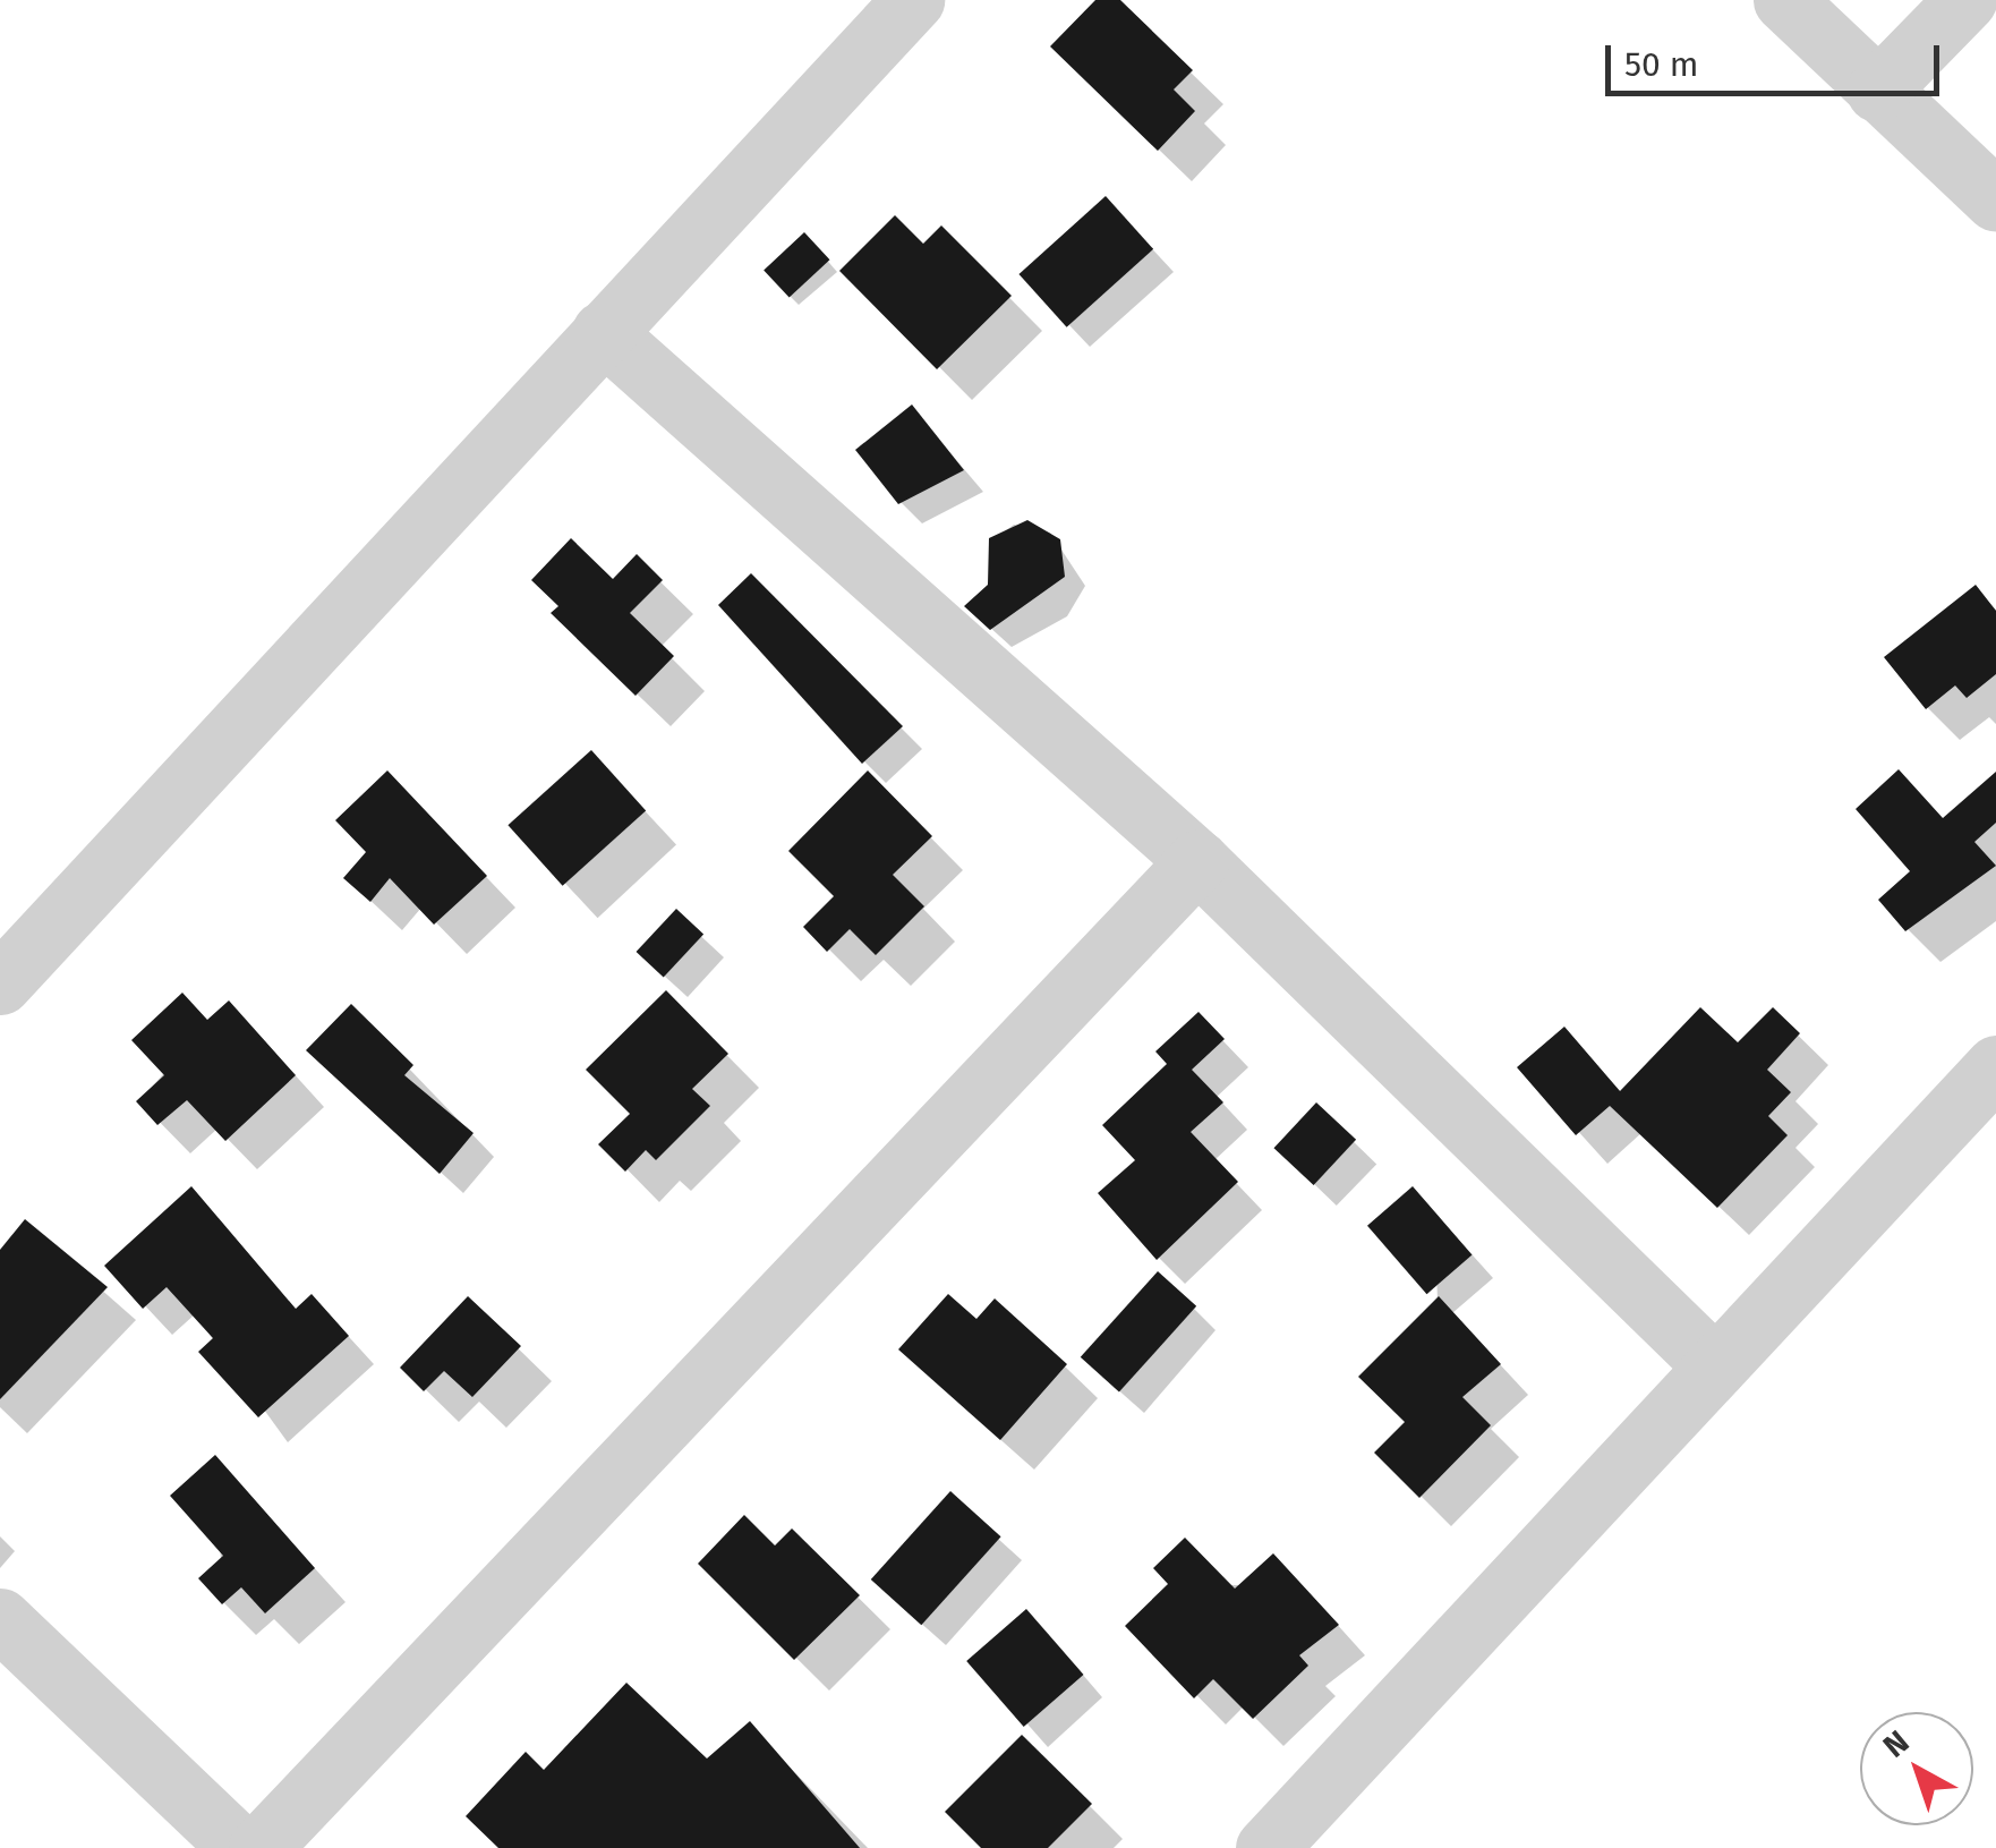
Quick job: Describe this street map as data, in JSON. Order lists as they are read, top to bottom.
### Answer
{
  "scale_bar": "50 m",
  "north": "top left"
}
